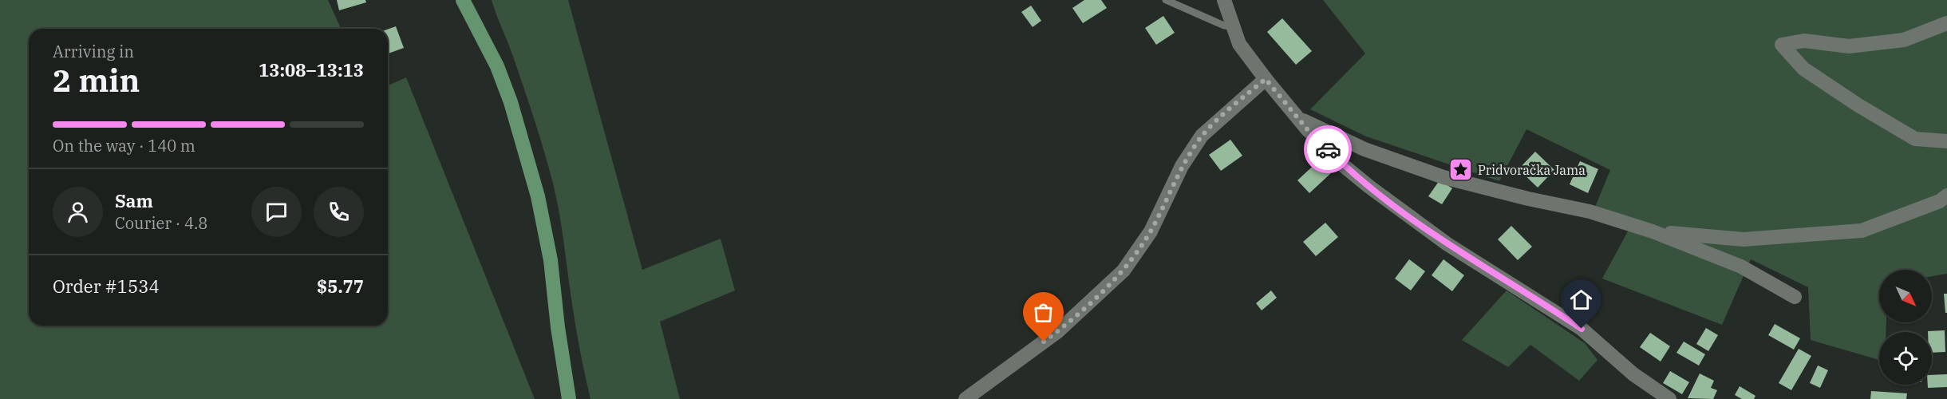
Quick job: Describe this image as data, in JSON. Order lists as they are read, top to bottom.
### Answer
{
  "places": {
    "place": ["Pridvoračka Jama"]
  },
  "north": "bottom right",
  "page": {
    "heading": ["2 min", "Arriving in", "13:08–13:13"],
    "panel": [
      "Sam",
      "Courier · 4.8",
      "Order #1534",
      "$5.77"
    ],
    "bar": "On the way · 140 m"
  }
}
